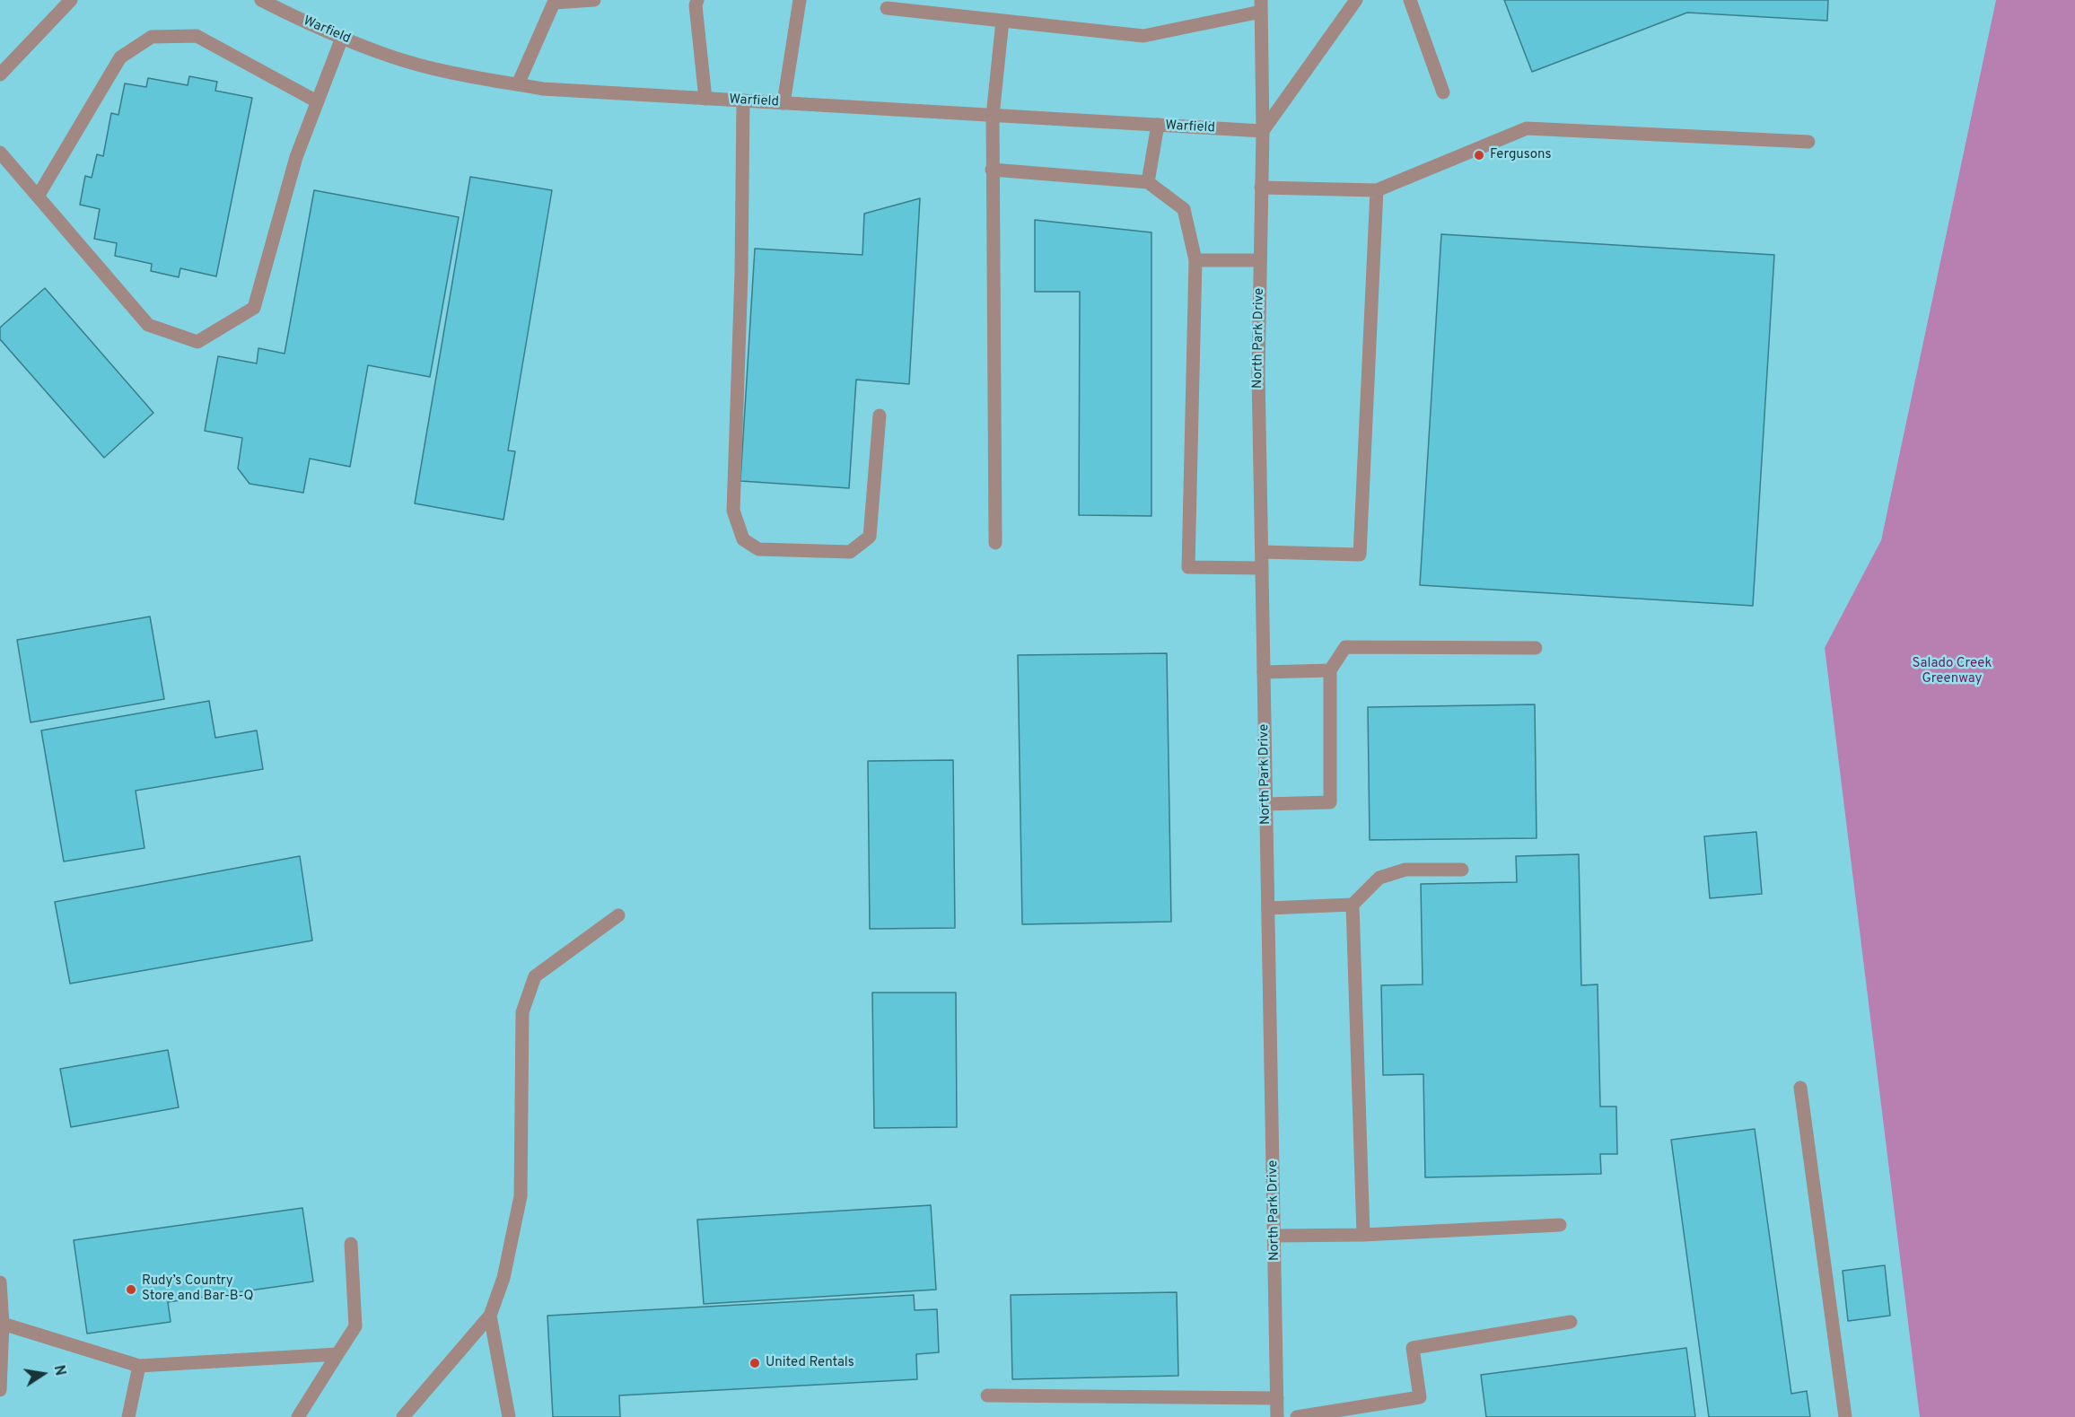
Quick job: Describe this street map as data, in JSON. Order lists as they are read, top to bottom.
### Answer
{
  "streets": {
    "street": ["Warfield", "North Park Drive"]
  },
  "crossings": [
    ["Warfield", "North Park Drive"]
  ],
  "parks": ["Salado Creek Greenway"],
  "places": ["Fergusons", "Rudy’s Country Store and Bar-B-Q", "United Rentals"],
  "north": "right"
}
